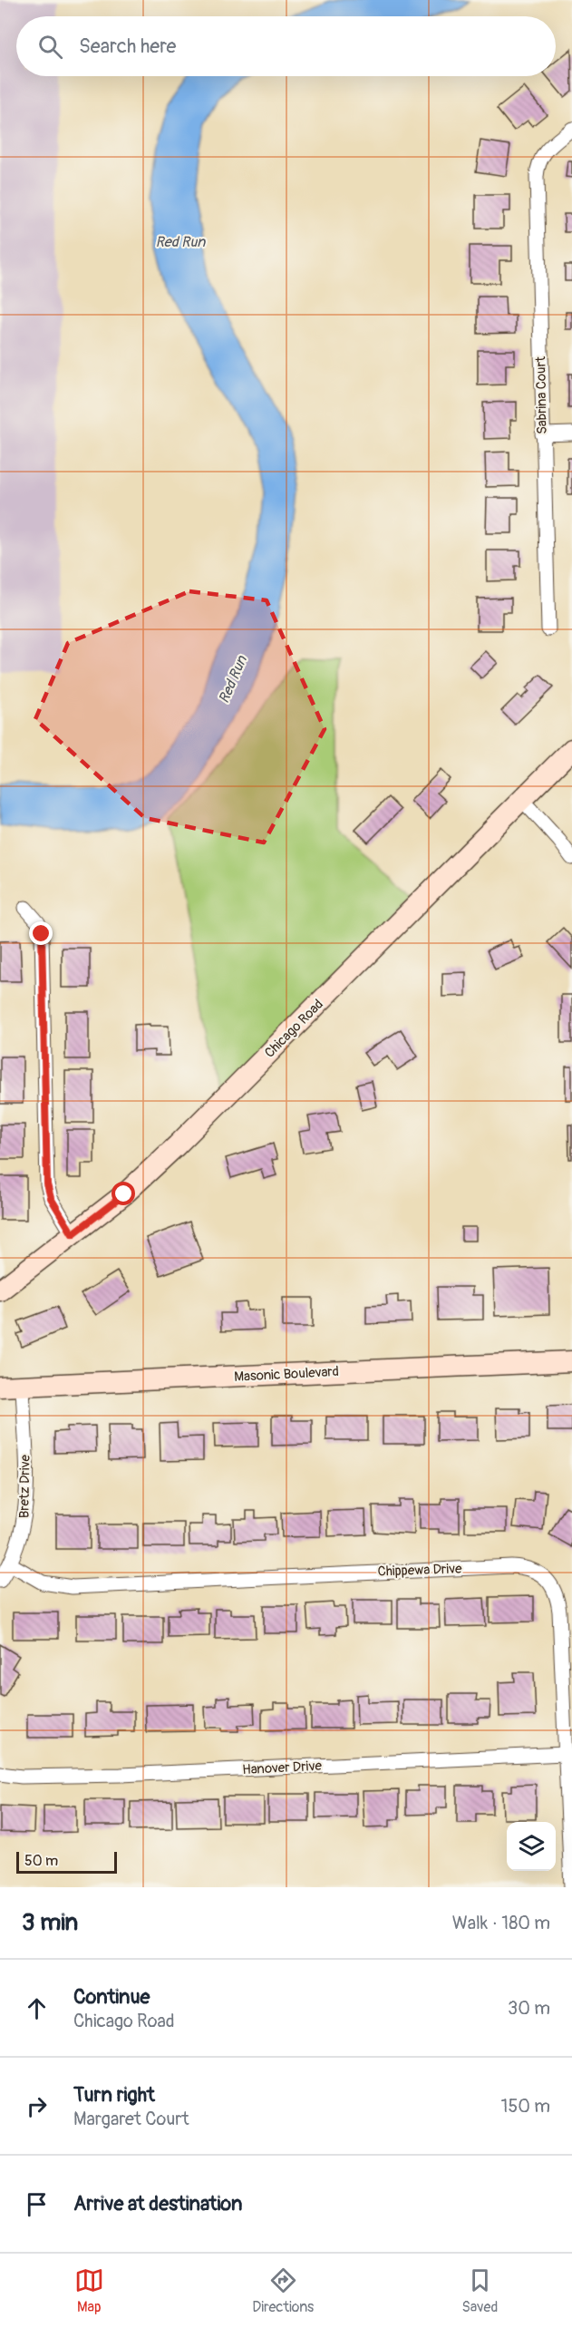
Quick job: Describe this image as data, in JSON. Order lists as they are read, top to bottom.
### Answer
{
  "streets": {
    "street": [
      "Sabrina Court",
      "Chicago Road",
      "Masonic Boulevard",
      "Bretz Drive",
      "Chippewa Drive",
      "Hanover Drive"
    ]
  },
  "crossings": [
    ["Masonic Boulevard", "Bretz Drive"],
    ["Bretz Drive", "Chippewa Drive"],
    ["Chippewa Drive", "Hanover Drive"]
  ],
  "water": ["Red Run"],
  "scale_bar": "50 m",
  "page": {
    "search": "Search here",
    "scale": "50 m",
    "heading": ["3 min", "Walk · 180 m"],
    "list": [
      ["Continue", "Chicago Road", "30 m"],
      ["Turn right", "Margaret Court", "150 m"],
      "Arrive at destination"
    ],
    "nav": ["Map", "Directions", "Saved"]
  }
}
